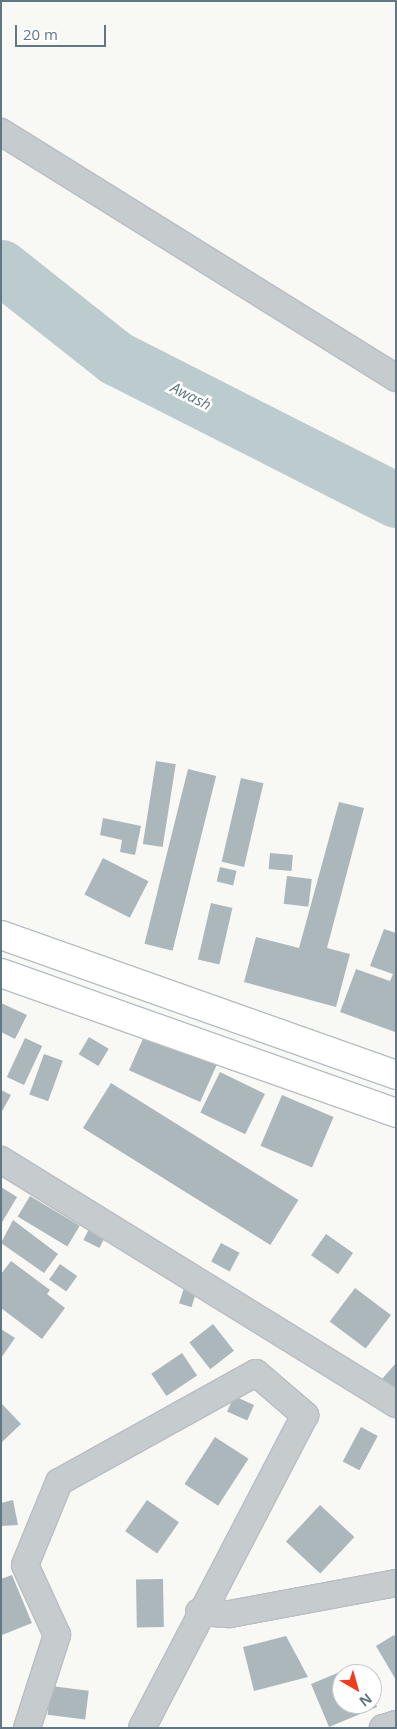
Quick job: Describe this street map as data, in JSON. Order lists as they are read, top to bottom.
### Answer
{
  "water": ["Awash"],
  "scale_bar": "20 m",
  "north": "bottom right"
}
